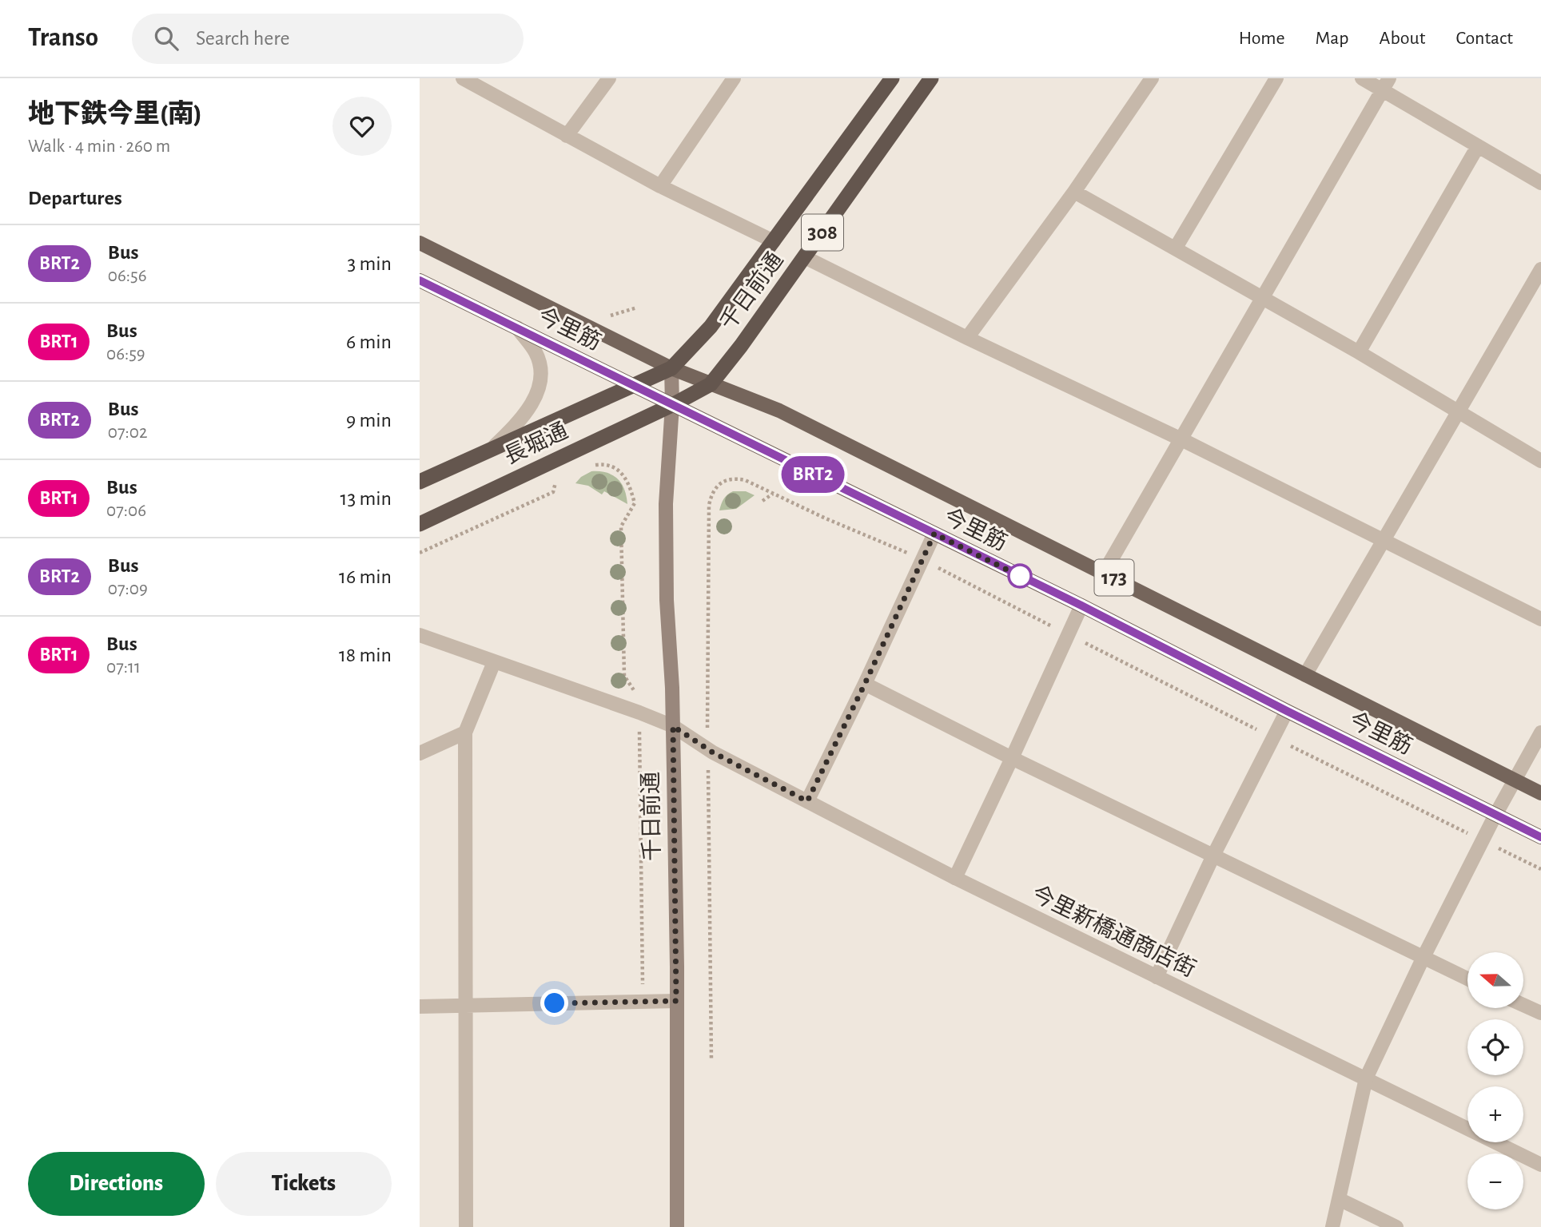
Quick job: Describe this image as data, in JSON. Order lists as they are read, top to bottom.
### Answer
{
  "streets": {
    "highway": ["308", "千日前通", "長堀通"],
    "main road": ["今里筋", "173"],
    "street": ["今里新橋通商店街"]
  },
  "crossings": [
    ["千日前通", "今里筋"],
    ["千日前通", "長堀通"],
    ["千日前通", "今里新橋通商店街"],
    ["今里筋", "長堀通"]
  ],
  "lines": ["bus line BRT2"],
  "north": "left",
  "page": {
    "header": "Transo",
    "search": "Search here",
    "nav": [
      "Home",
      "Map",
      "About",
      "Contact"
    ],
    "heading": [
      ["地下鉄今里(南)", "Walk · 4 min · 260 m"],
      "Departures"
    ],
    "on_map": "BRT2",
    "list": [
      {
        "mark": "BRT2",
        "name": "Bus",
        "note": "06:56",
        "value": "3 min"
      },
      {
        "mark": "BRT1",
        "name": "Bus",
        "note": "06:59",
        "value": "6 min"
      },
      {
        "mark": "BRT2",
        "name": "Bus",
        "note": "07:02",
        "value": "9 min"
      },
      {
        "mark": "BRT1",
        "name": "Bus",
        "note": "07:06",
        "value": "13 min"
      },
      {
        "mark": "BRT2",
        "name": "Bus",
        "note": "07:09",
        "value": "16 min"
      },
      {
        "mark": "BRT1",
        "name": "Bus",
        "note": "07:11",
        "value": "18 min"
      }
    ],
    "map_buttons": ["+", "−"],
    "buttons": ["Directions", "Tickets"]
  }
}
